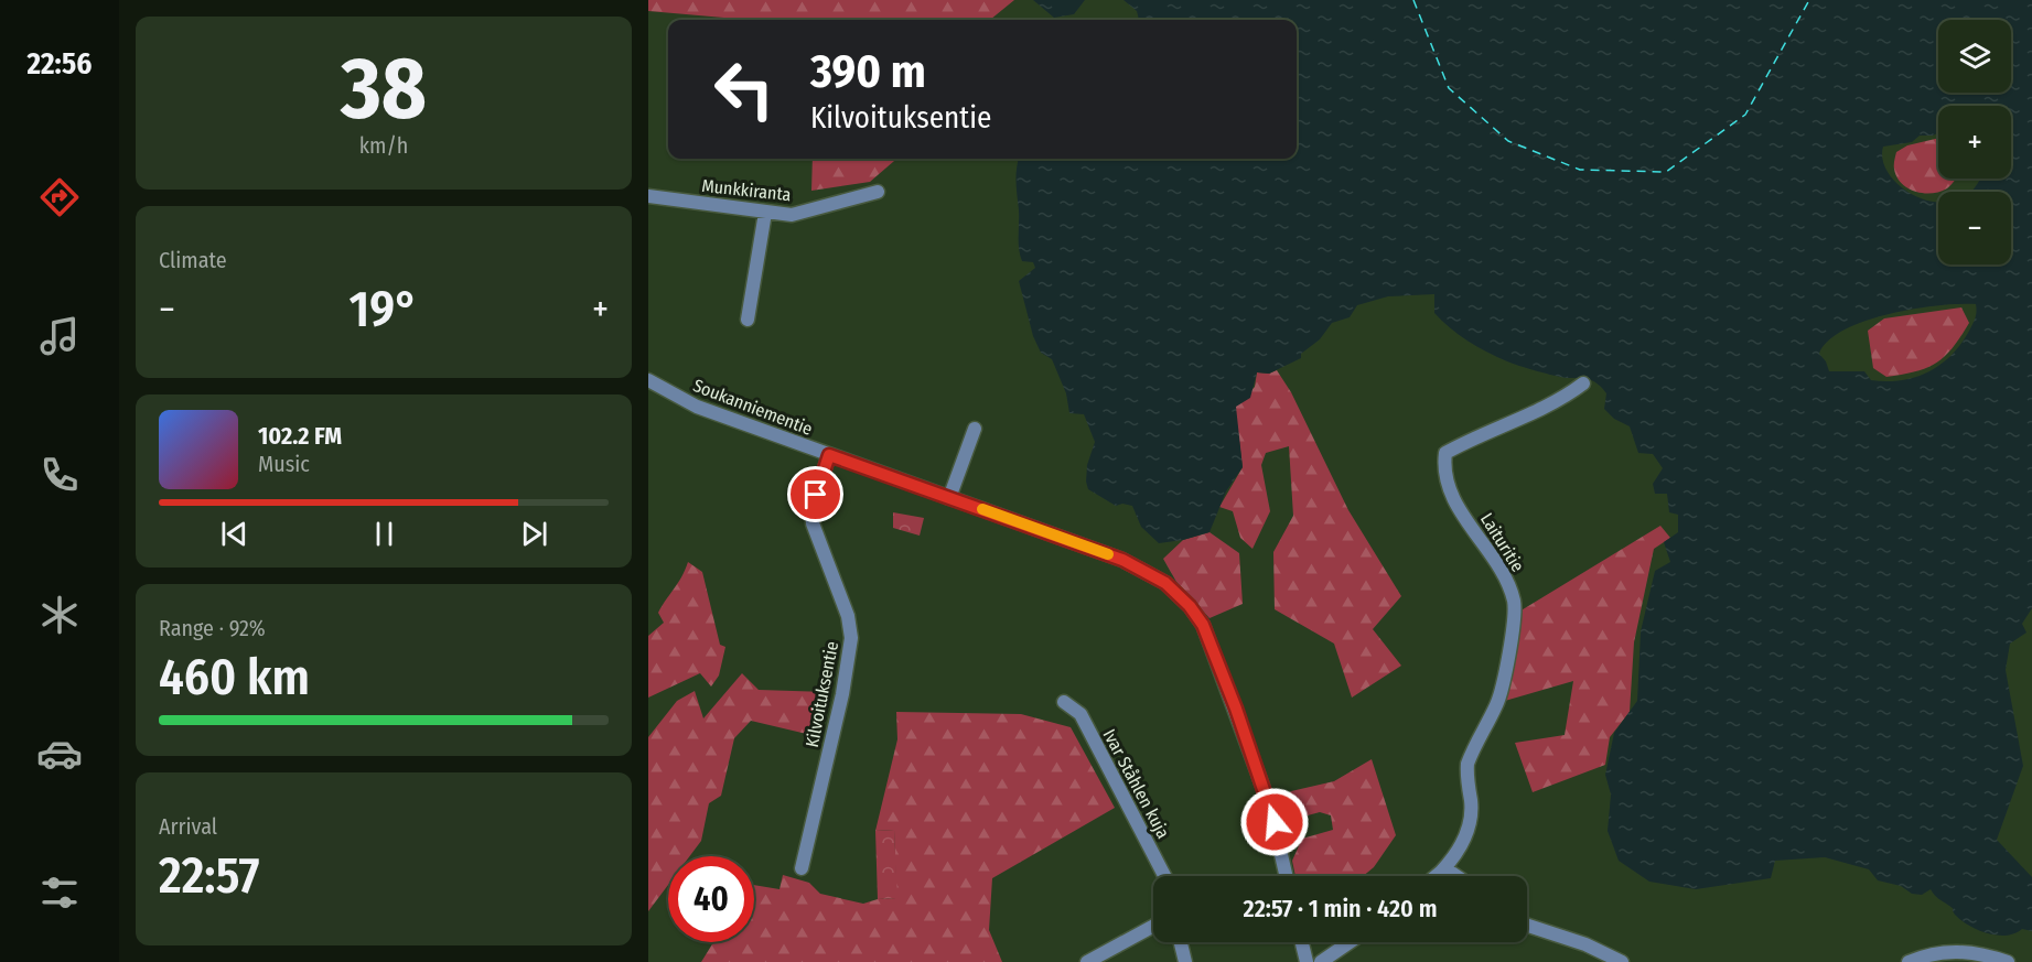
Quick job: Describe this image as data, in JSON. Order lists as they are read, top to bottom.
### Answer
{
  "streets": {
    "street": [
      "Munkkiranta",
      "Soukanniementie",
      "Laituritie",
      "Kilvoituksentie",
      "Ivar Ståhlen kuja"
    ]
  },
  "crossings": [
    ["Soukanniementie", "Kilvoituksentie"]
  ],
  "page": {
    "tabs": "22:56",
    "tile": [
      ["38", "km/h"],
      "Climate",
      ["Range · 92%", "460 km"],
      ["Arrival", "22:57"]
    ],
    "map_buttons": ["+", "−"],
    "turn": ["390 m", "Kilvoituksentie"],
    "heat": ["−", "19°", "+"],
    "song": ["102.2 FM", "Music"],
    "limit": "40",
    "trip": "22:57 · 1 min · 420 m"
  }
}
